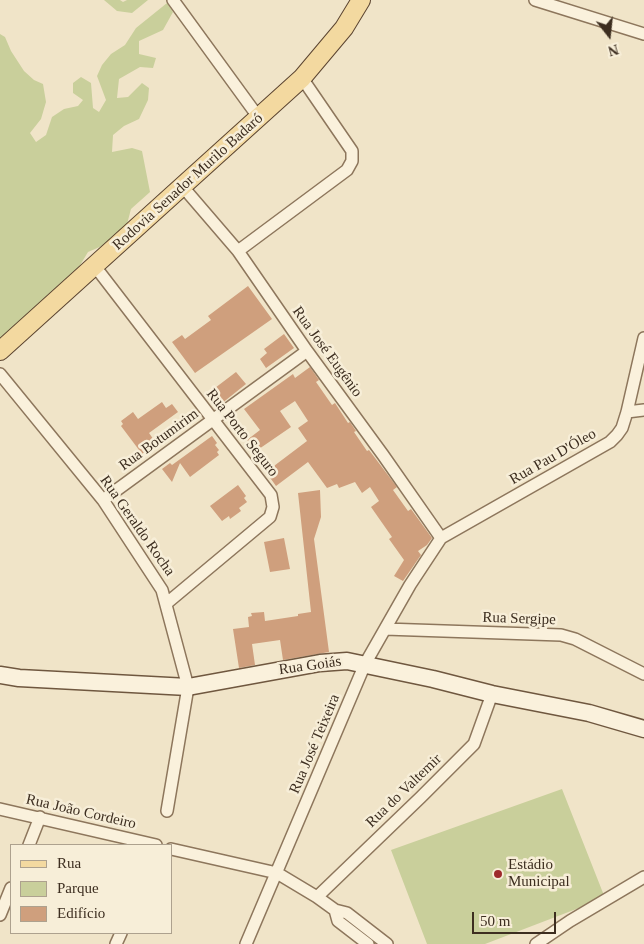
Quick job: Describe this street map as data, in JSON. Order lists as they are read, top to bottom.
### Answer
{
  "streets": {
    "main road": ["Rodovia Senador Murilo Badaró"],
    "street": [
      "Rua José Eugênio",
      "Rua Porto Seguro",
      "Rua Botumirim",
      "Rua Pau D'Óleo",
      "Rua Geraldo Rocha",
      "Rua Sergipe",
      "Rua Goiás",
      "Rua José Teixeira",
      "Rua do Valtemir",
      "Rua João Cordeiro"
    ]
  },
  "crossings": [
    ["Rodovia Senador Murilo Badaró", "Rua José Eugênio"],
    ["Rodovia Senador Murilo Badaró", "Rua Porto Seguro"],
    ["Rua José Eugênio", "Rua Botumirim"],
    ["Rua José Eugênio", "Rua Pau D'Óleo"],
    ["Rua José Eugênio", "Rua José Teixeira"],
    ["Rua Porto Seguro", "Rua Botumirim"],
    ["Rua Porto Seguro", "Rua Geraldo Rocha"],
    ["Rua Botumirim", "Rua Geraldo Rocha"],
    ["Rua Pau D'Óleo", "Rua José Teixeira"],
    ["Rua Geraldo Rocha", "Rua Goiás"],
    ["Rua Sergipe", "Rua José Teixeira"],
    ["Rua Goiás", "Rua José Teixeira"],
    ["Rua Goiás", "Rua do Valtemir"]
  ],
  "places": ["Estádio Municipal"],
  "legend": ["Rua", "Parque", "Edifício"],
  "scale_bar": "50 m",
  "north": "bottom"
}
